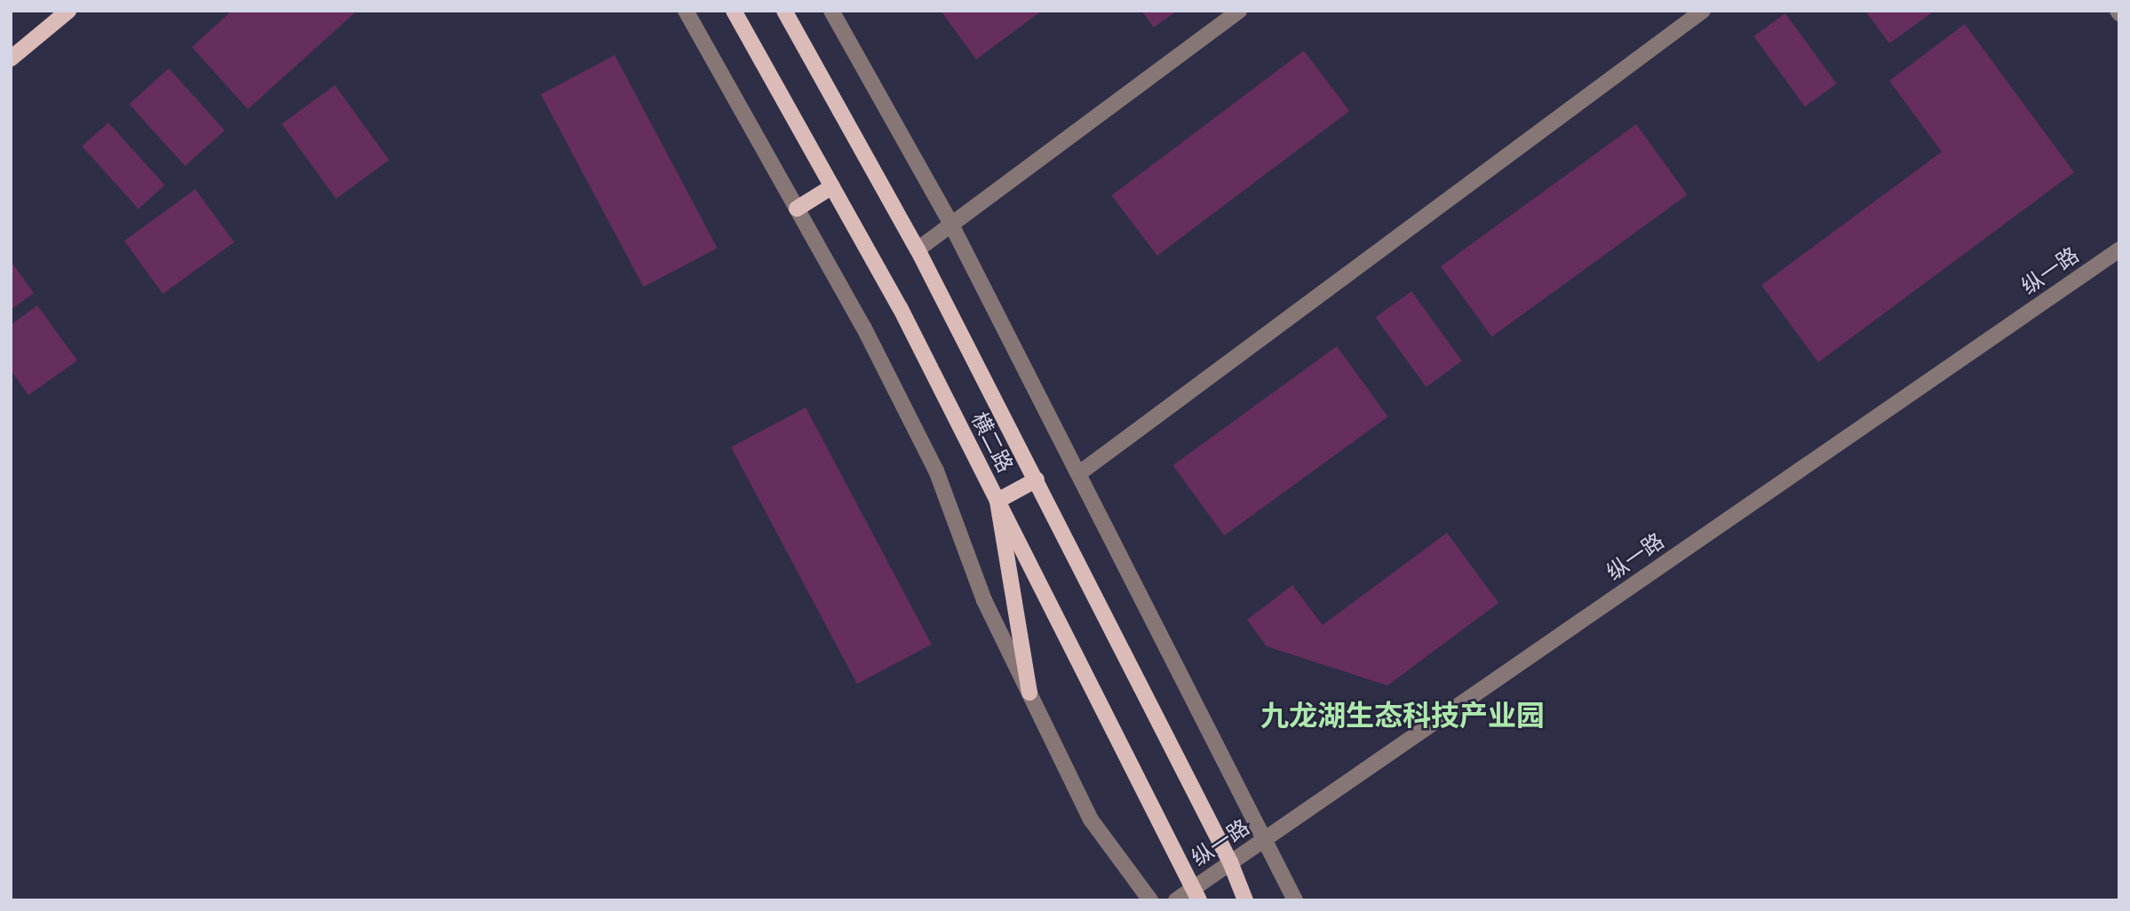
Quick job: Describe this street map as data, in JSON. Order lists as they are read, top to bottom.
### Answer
{
  "streets": {
    "main road": ["横二路"],
    "street": ["纵一路"]
  },
  "crossings": [
    ["纵一路", "横二路"]
  ],
  "districts": ["九龙湖生态科技产业园"]
}
